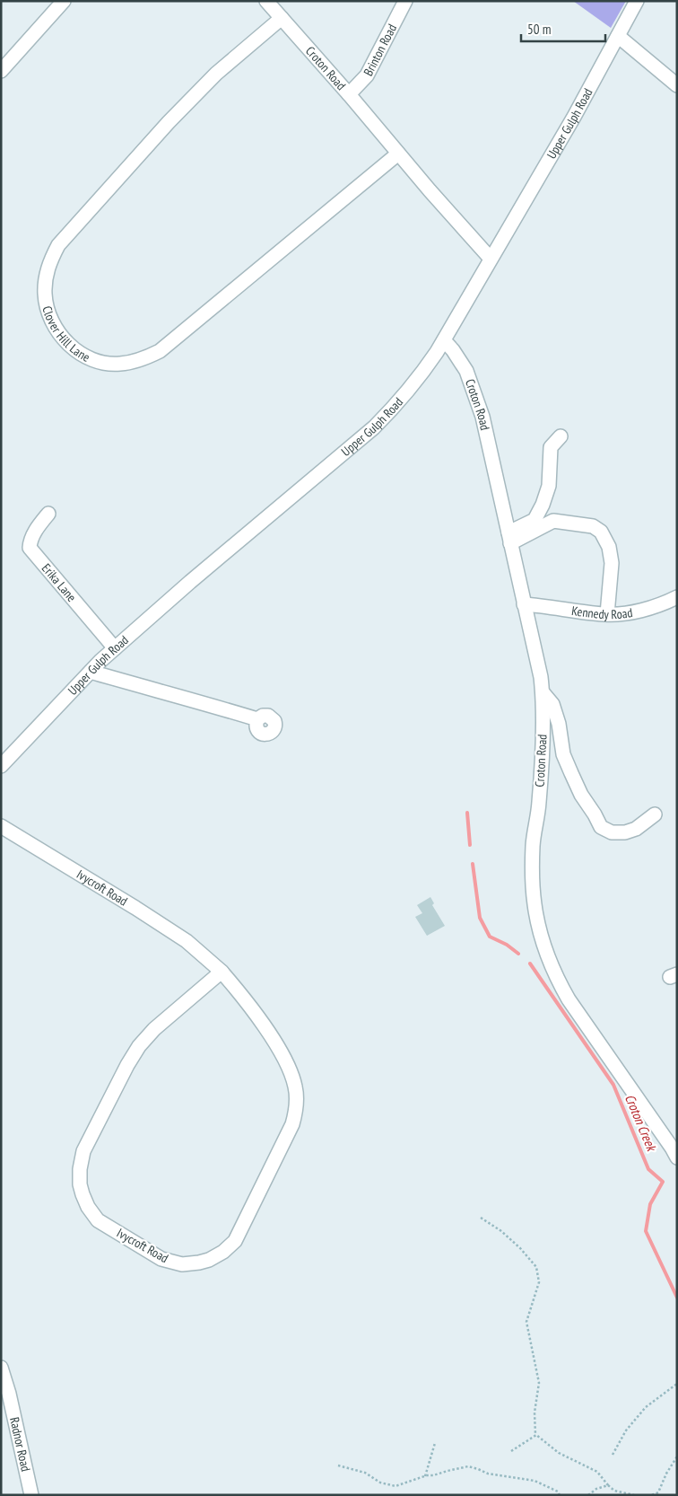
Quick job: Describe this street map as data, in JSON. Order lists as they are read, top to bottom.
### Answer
{
  "streets": {
    "street": [
      "Brinton Road",
      "Croton Road",
      "Upper Gulph Road",
      "Clover Hill Lane",
      "Erika Lane",
      "Kennedy Road",
      "Ivycroft Road",
      "Radnor Road"
    ]
  },
  "crossings": [
    ["Brinton Road", "Croton Road"],
    ["Croton Road", "Upper Gulph Road"],
    ["Croton Road", "Clover Hill Lane"],
    ["Croton Road", "Kennedy Road"],
    ["Upper Gulph Road", "Erika Lane"]
  ],
  "water": ["Croton Creek"],
  "scale_bar": "50 m"
}
